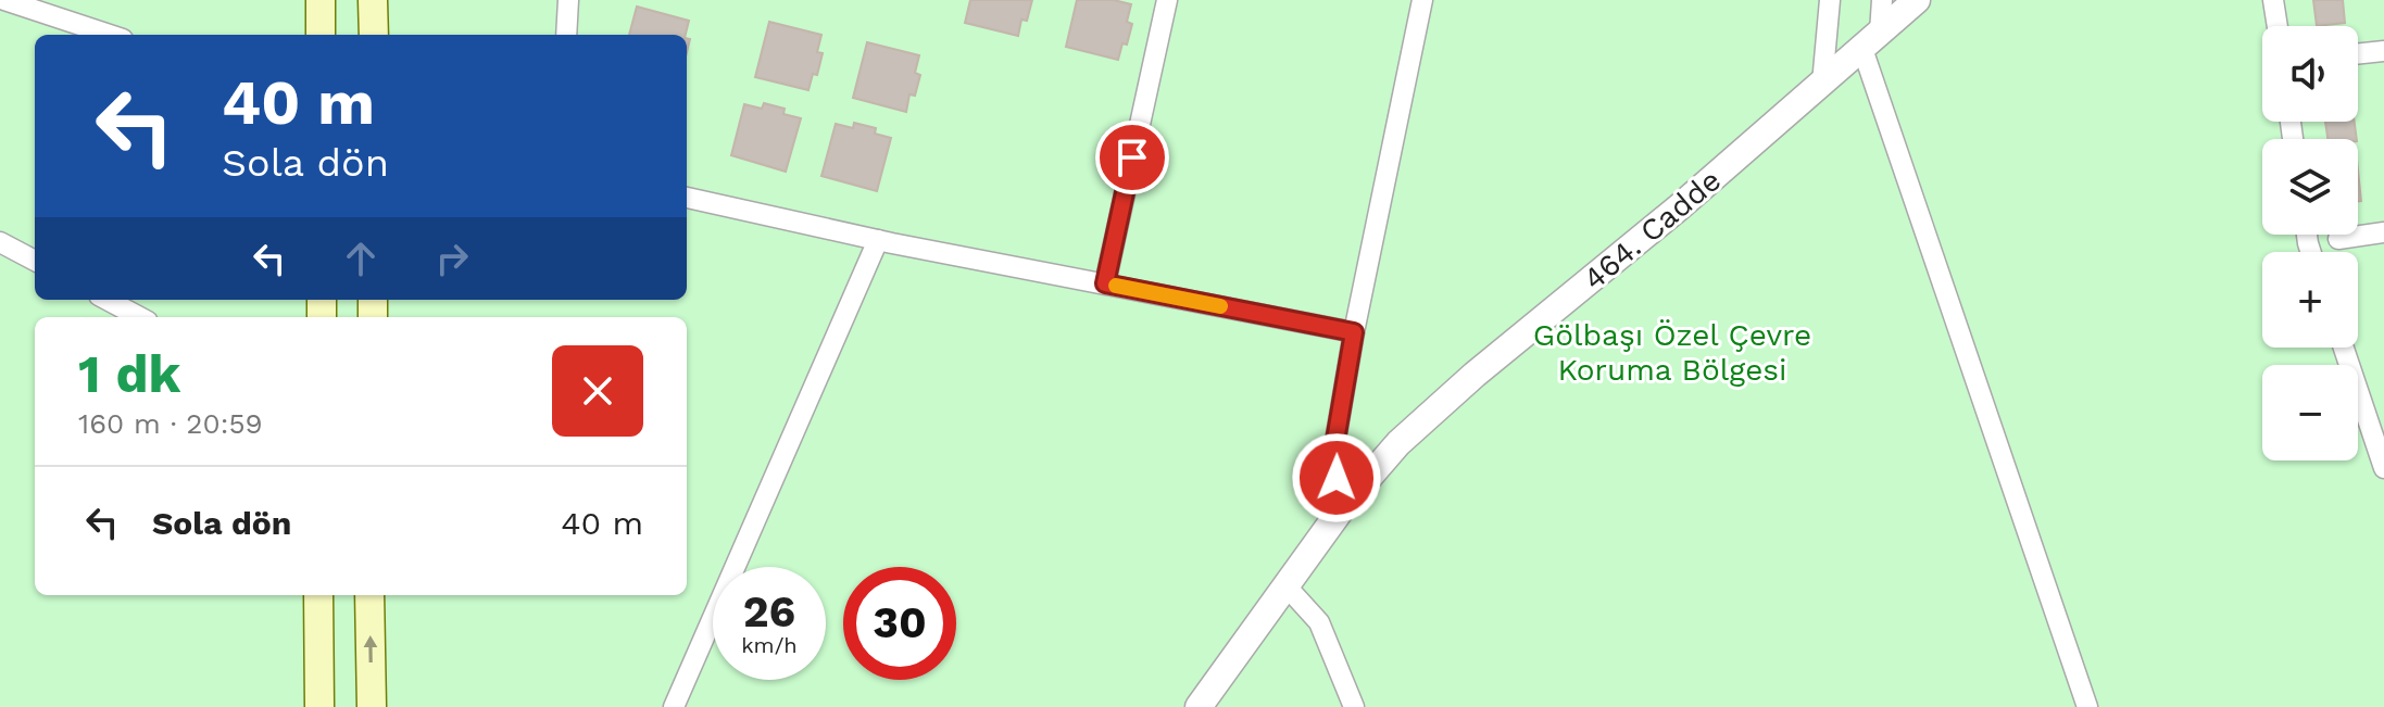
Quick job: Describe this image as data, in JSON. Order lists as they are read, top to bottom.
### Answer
{
  "streets": {
    "street": ["464. Cadde"]
  },
  "parks": ["Gölbaşı Özel Çevre Koruma Bölgesi"],
  "page": {
    "map_buttons": ["+", "−"],
    "turn": ["40 m", "Sola dön"],
    "heading": ["1 dk", "160 m · 20:59"],
    "list": [
      {
        "name": "Sola dön",
        "value": "40 m"
      }
    ],
    "speed": "26 km/h",
    "limit": "30"
  }
}
